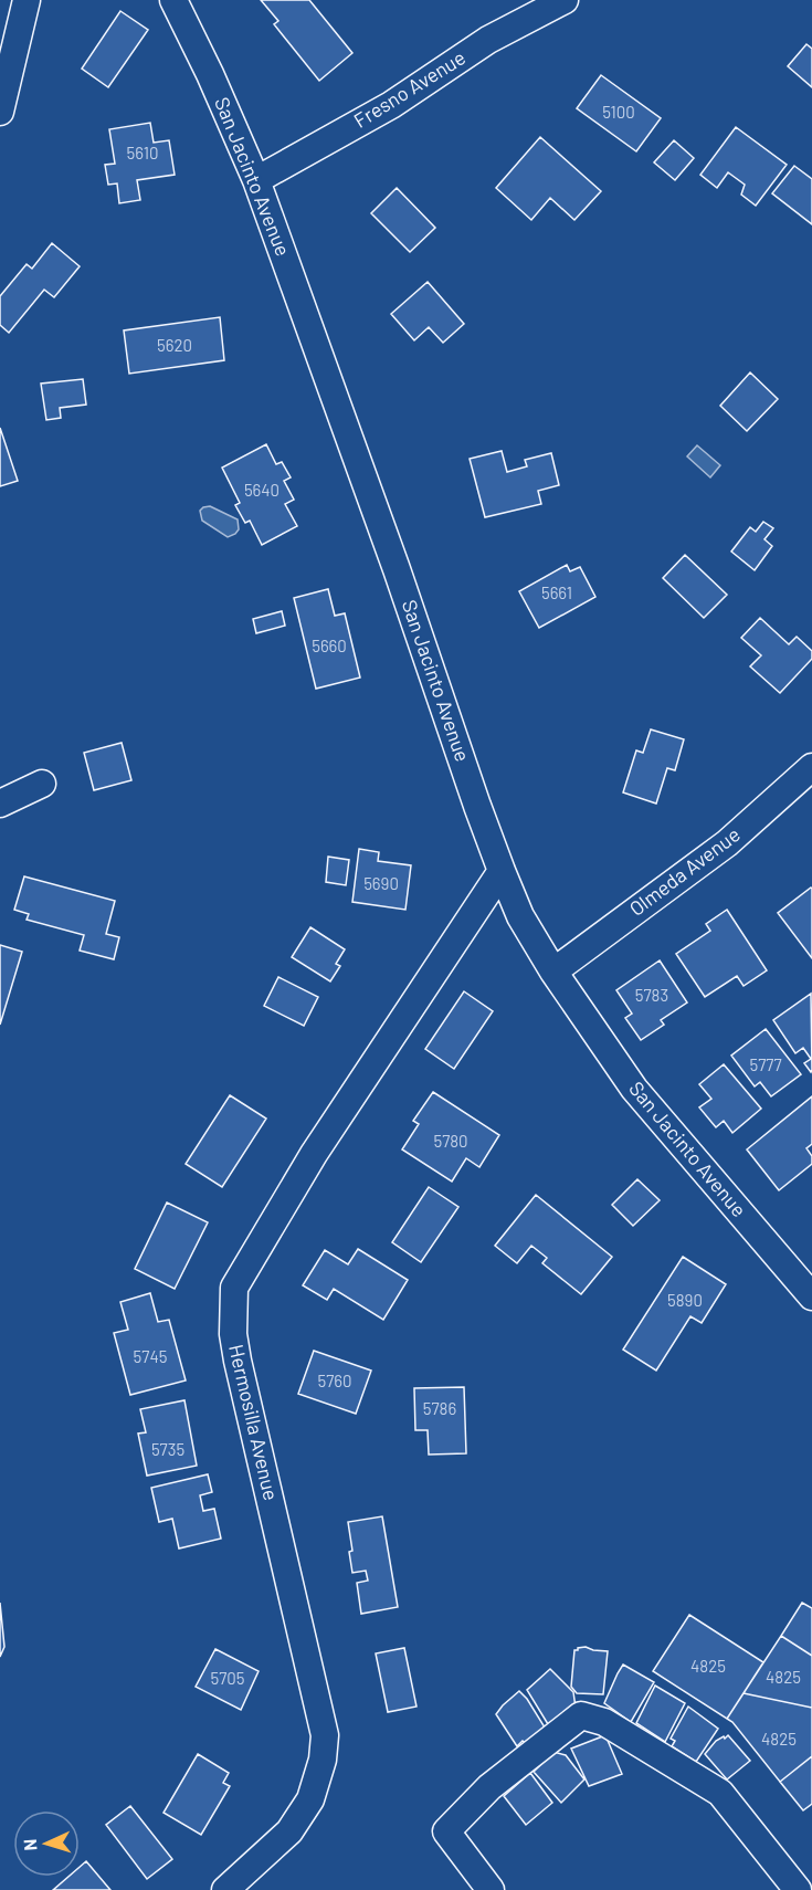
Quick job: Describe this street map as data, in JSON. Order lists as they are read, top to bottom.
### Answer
{
  "streets": {
    "street": [
      "Fresno Avenue",
      "San Jacinto Avenue",
      "Olmeda Avenue",
      "Hermosilla Avenue"
    ]
  },
  "crossings": [
    ["Fresno Avenue", "San Jacinto Avenue"],
    ["San Jacinto Avenue", "Olmeda Avenue"],
    ["San Jacinto Avenue", "Hermosilla Avenue"]
  ],
  "house_numbers": [
    "5100",
    "5610",
    "5620",
    "5640",
    "5661",
    "5660",
    "5690",
    "5783",
    "5777",
    "5780",
    "5890",
    "5745",
    "5760",
    "5786",
    "5735",
    "4825",
    "4825",
    "5705",
    "4825"
  ],
  "north": "left"
}
